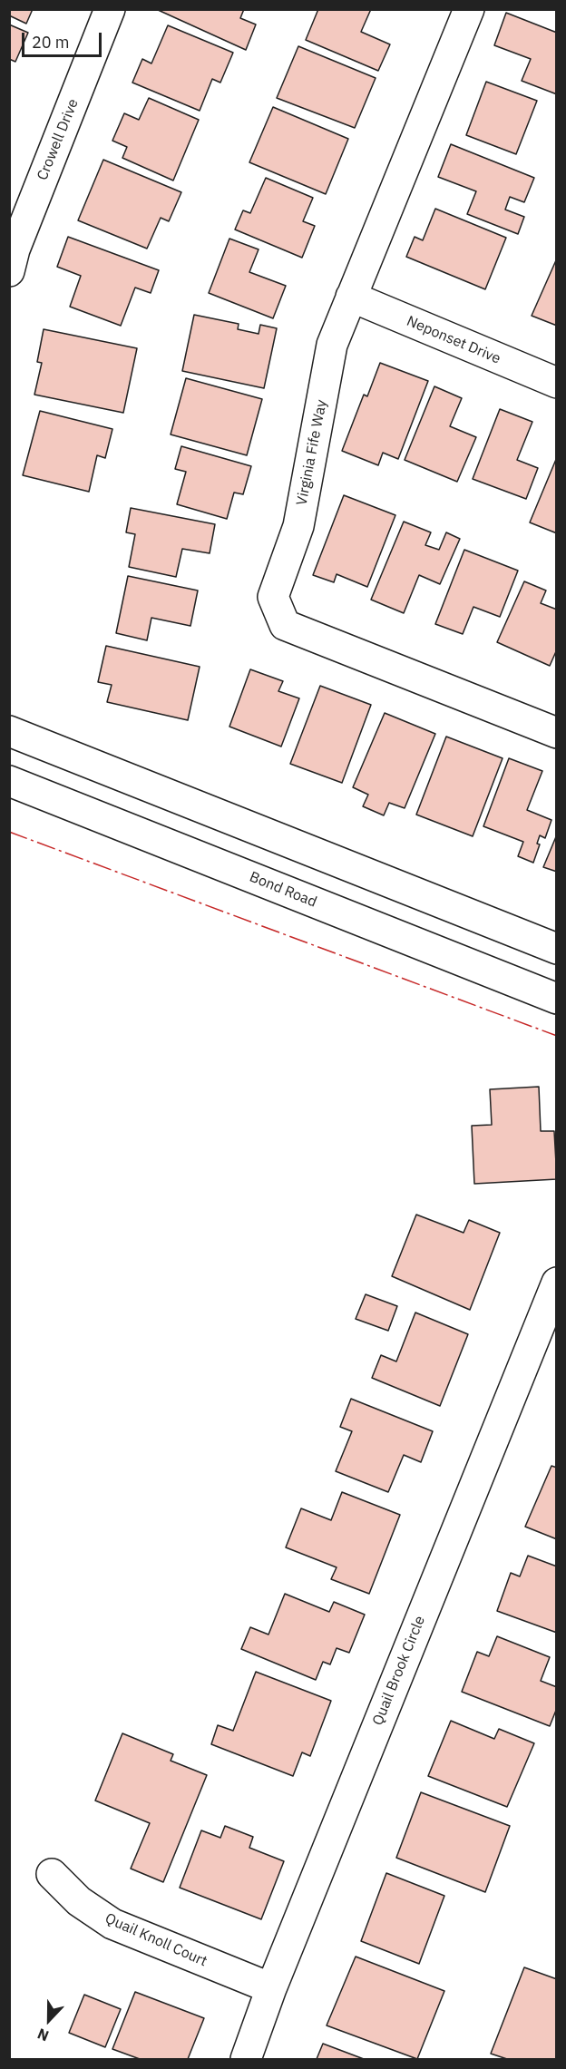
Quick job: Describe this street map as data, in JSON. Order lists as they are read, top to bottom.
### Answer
{
  "streets": {
    "street": [
      "Crowell Drive",
      "Neponset Drive",
      "Virginia Fife Way",
      "Bond Road",
      "Quail Brook Circle",
      "Quail Knoll Court"
    ]
  },
  "crossings": [
    ["Neponset Drive", "Virginia Fife Way"],
    ["Quail Brook Circle", "Quail Knoll Court"]
  ],
  "scale_bar": "20 m",
  "north": "bottom"
}
